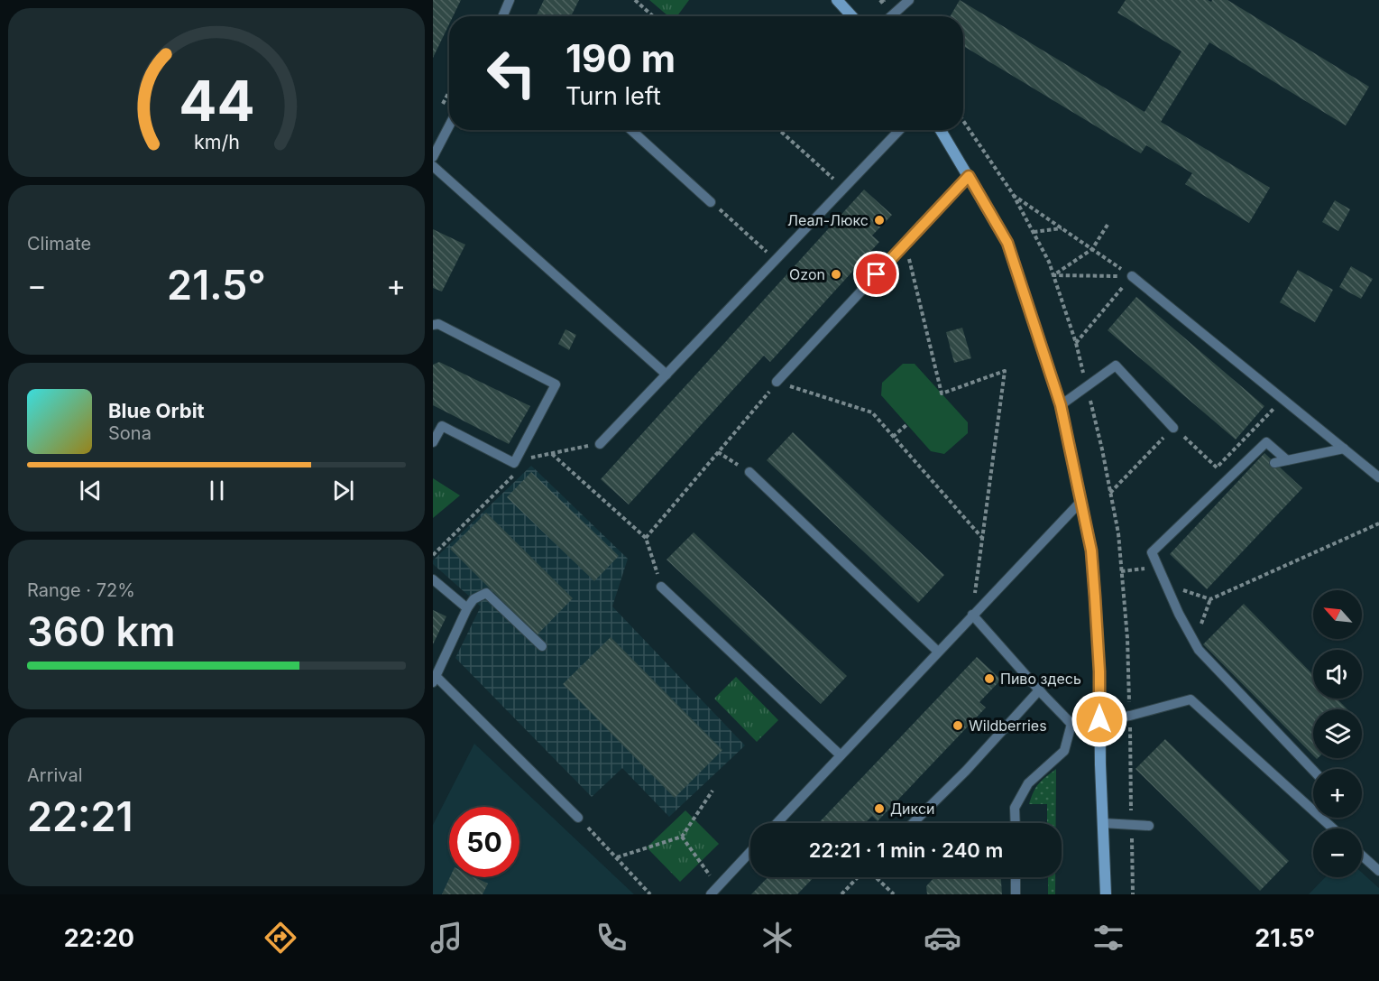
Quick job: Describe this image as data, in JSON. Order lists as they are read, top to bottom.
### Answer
{
  "places": [
    "Леал-Люкс",
    "Ozon",
    "Пиво здесь",
    "Wildberries",
    "Дикси"
  ],
  "north": "top left",
  "page": {
    "turn": ["190 m", "Turn left"],
    "tile": [
      "Climate",
      ["Range · 72%", "360 km"],
      ["Arrival", "22:21"]
    ],
    "heat": ["−", "21.5°", "+"],
    "song": ["Blue Orbit", "Sona"],
    "map_buttons": ["+", "−"],
    "limit": "50",
    "trip": "22:21 · 1 min · 240 m",
    "tabs": ["22:20", "21.5°"],
    "gauge": ["44", "km/h"]
  }
}
